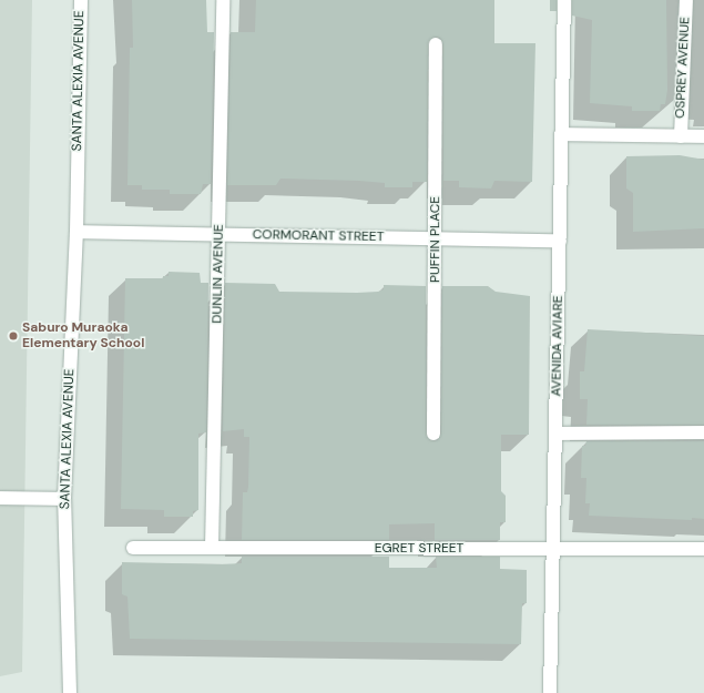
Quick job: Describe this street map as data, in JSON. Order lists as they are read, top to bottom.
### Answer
{
  "streets": {
    "street": [
      "OSPREY AVENUE",
      "SANTA ALEXIA AVENUE",
      "CORMORANT STREET",
      "PUFFIN PLACE",
      "DUNLIN AVENUE",
      "AVENIDA AVIARE",
      "EGRET STREET"
    ]
  },
  "crossings": [
    ["SANTA ALEXIA AVENUE", "CORMORANT STREET"],
    ["CORMORANT STREET", "PUFFIN PLACE"],
    ["CORMORANT STREET", "DUNLIN AVENUE"],
    ["CORMORANT STREET", "AVENIDA AVIARE"],
    ["DUNLIN AVENUE", "EGRET STREET"],
    ["AVENIDA AVIARE", "EGRET STREET"]
  ],
  "places": ["Saburo Muraoka Elementary School"]
}
